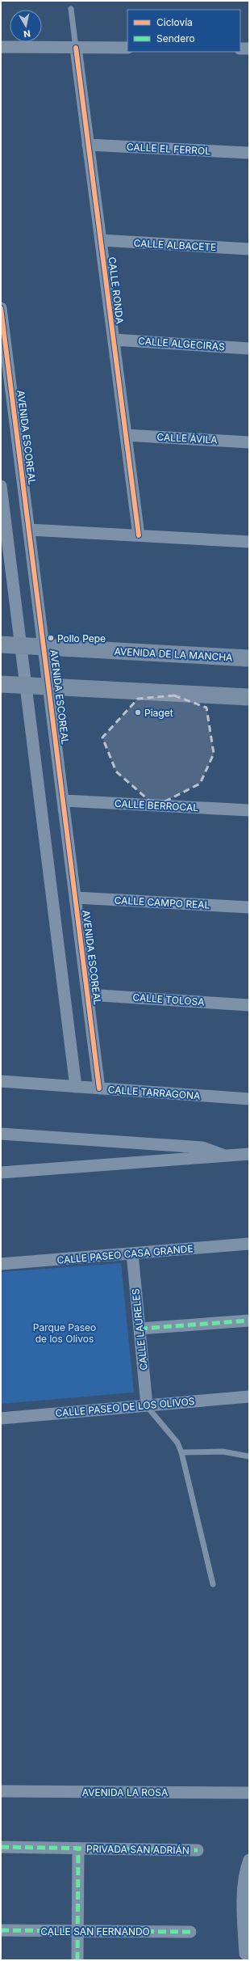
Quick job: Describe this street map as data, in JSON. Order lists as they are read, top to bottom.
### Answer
{
  "streets": {
    "street": [
      "CALLE EL FERROL",
      "CALLE ALBACETE",
      "CALLE RONDA",
      "CALLE ALGECIRAS",
      "AVENIDA ESCOREAL",
      "CALLE ÁVILA",
      "AVENIDA DE LA MANCHA",
      "CALLE BERROCAL",
      "CALLE CAMPO REAL",
      "CALLE TOLOSA",
      "CALLE TARRAGONA",
      "CALLE PASEO CASA GRANDE",
      "CALLE LAURELES",
      "CALLE PASEO DE LOS OLIVOS",
      "AVENIDA LA ROSA",
      "PRIVADA SAN ADRIÁN",
      "CALLE SAN FERNANDO"
    ]
  },
  "crossings": [
    ["CALLE EL FERROL", "CALLE RONDA"],
    ["CALLE ALBACETE", "CALLE RONDA"],
    ["CALLE RONDA", "CALLE ALGECIRAS"],
    ["CALLE RONDA", "CALLE ÁVILA"],
    ["AVENIDA ESCOREAL", "AVENIDA DE LA MANCHA"],
    ["AVENIDA ESCOREAL", "CALLE BERROCAL"],
    ["AVENIDA ESCOREAL", "CALLE CAMPO REAL"],
    ["AVENIDA ESCOREAL", "CALLE TOLOSA"],
    ["AVENIDA ESCOREAL", "CALLE TARRAGONA"],
    ["CALLE PASEO CASA GRANDE", "CALLE LAURELES"],
    ["CALLE LAURELES", "CALLE PASEO DE LOS OLIVOS"]
  ],
  "parks": ["Parque Paseo de los Olivos"],
  "places": ["Pollo Pepe", "Piaget"],
  "legend": ["Ciclovía", "Sendero"],
  "north": "bottom"
}
